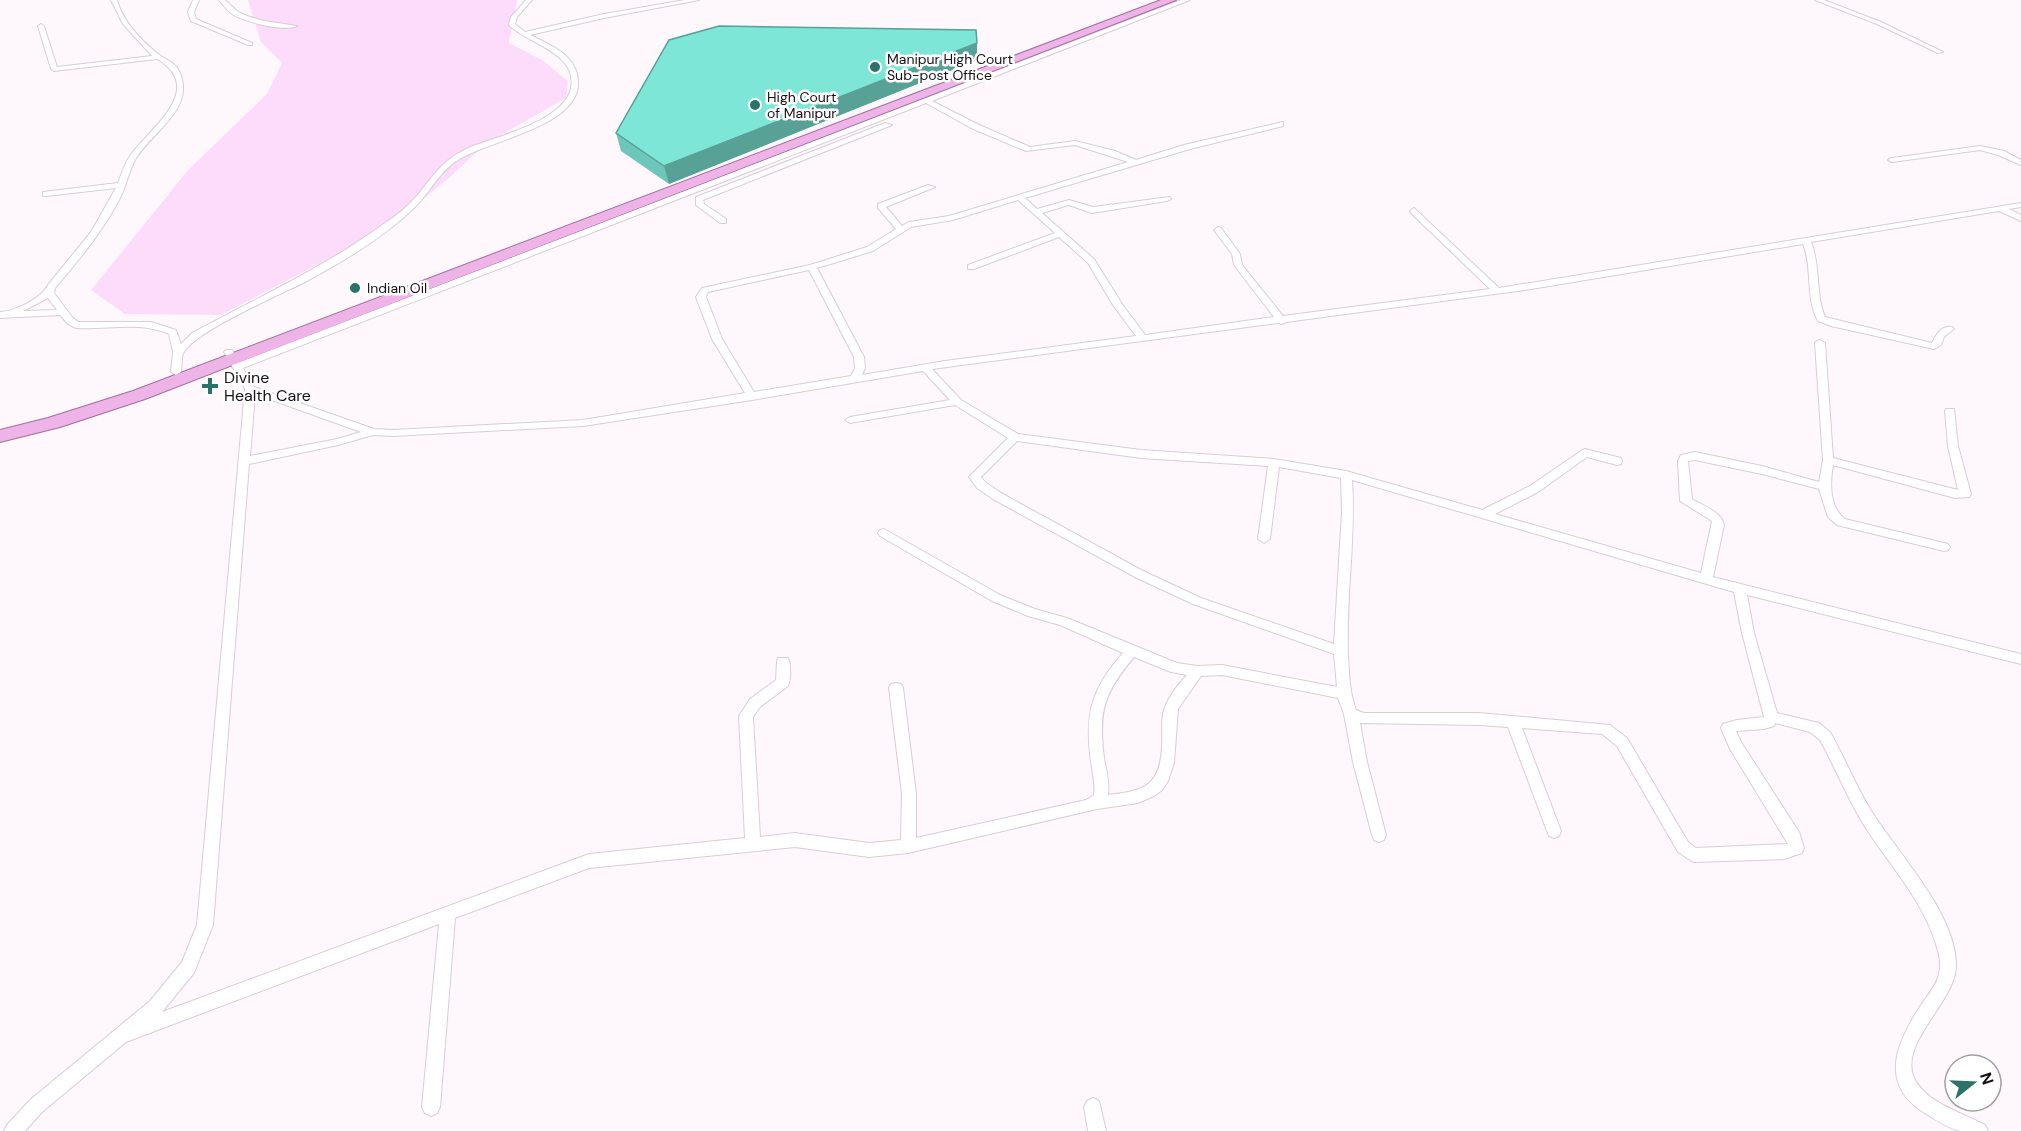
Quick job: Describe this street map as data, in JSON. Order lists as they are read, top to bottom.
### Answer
{
  "places": {
    "other": ["Manipur High Court Sub-post Office", "High Court of Manipur", "Indian Oil"],
    "health": ["Divine Health Care"]
  },
  "north": "right"
}
